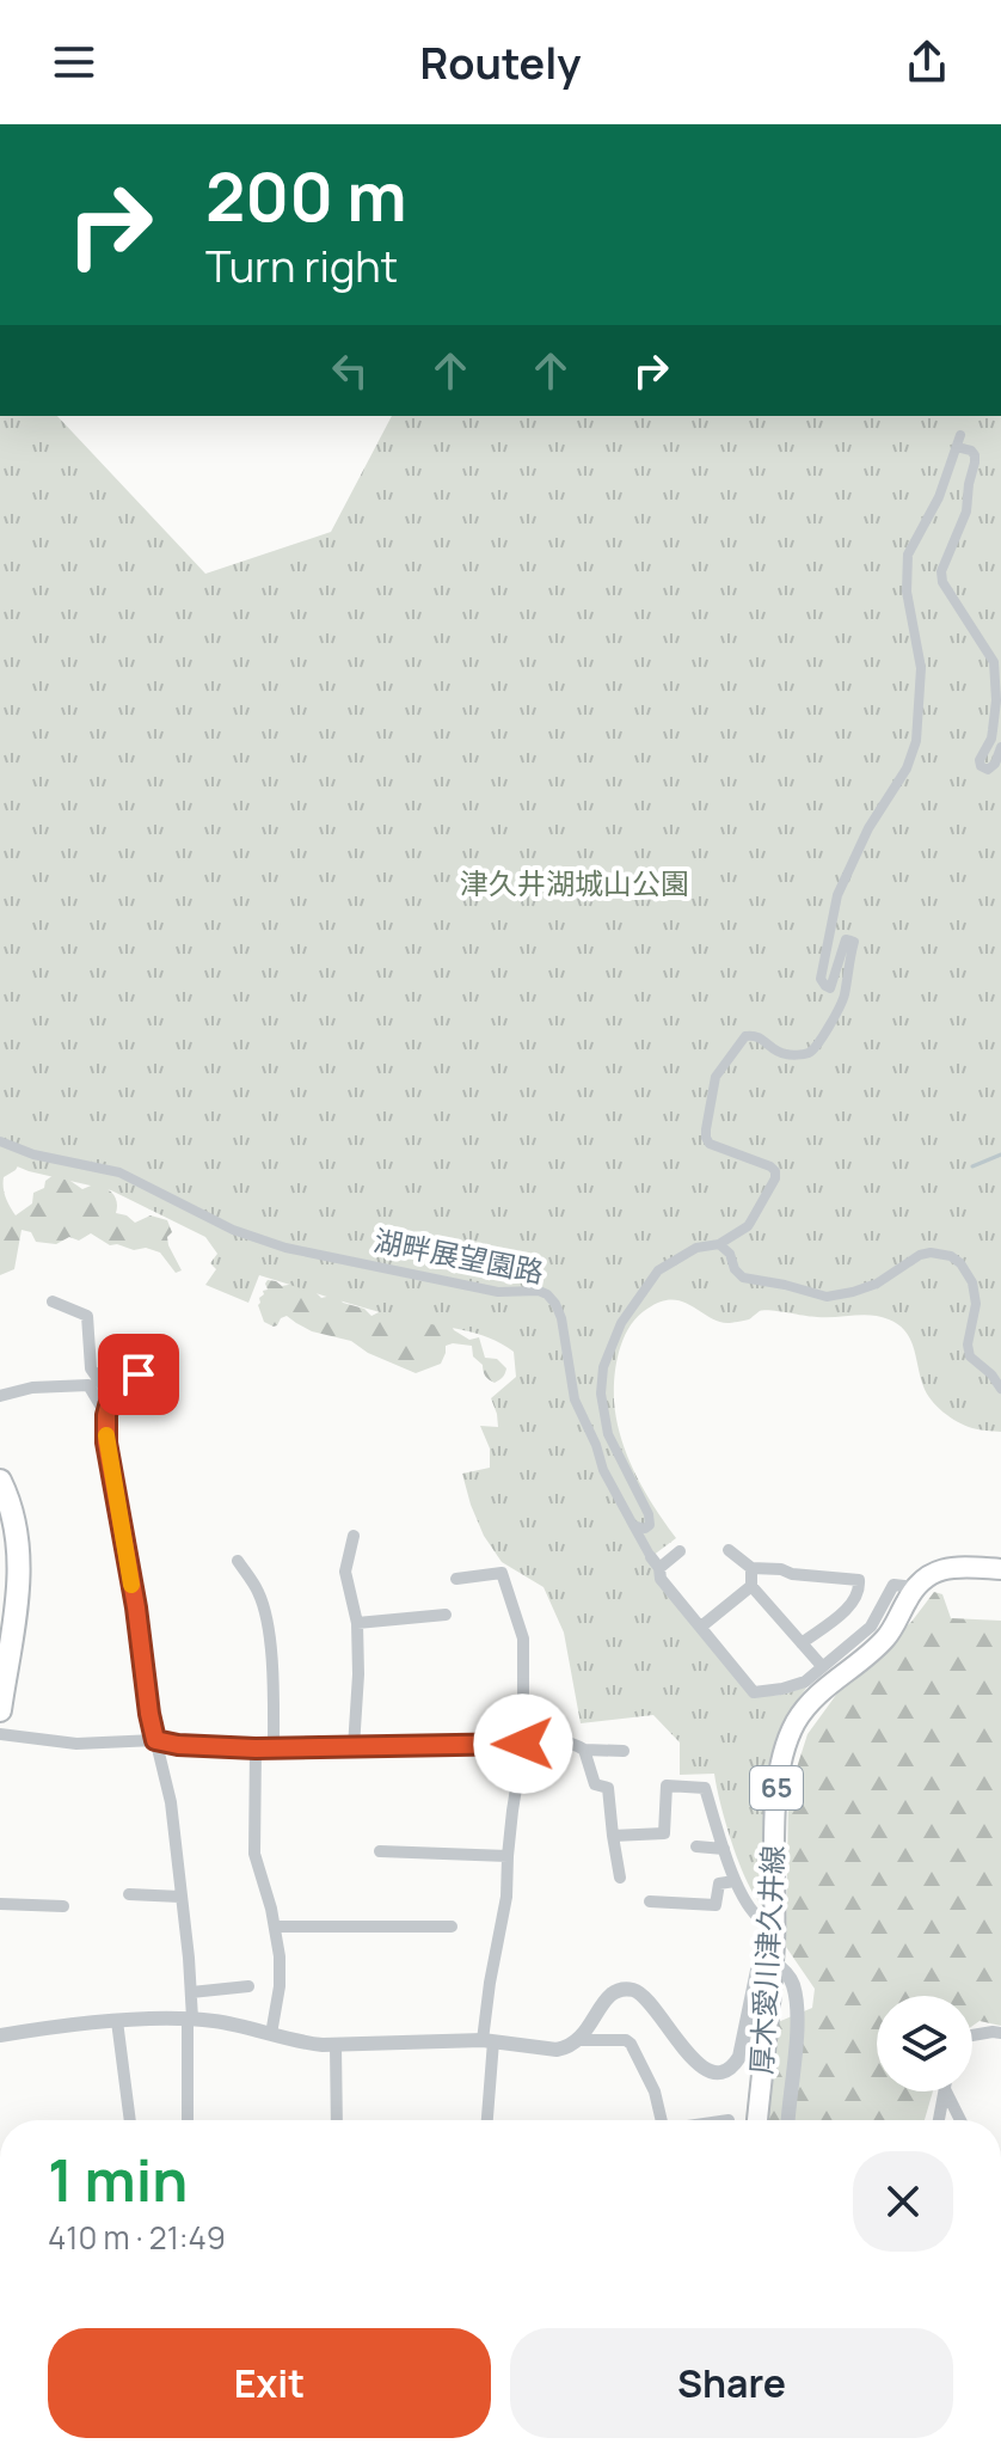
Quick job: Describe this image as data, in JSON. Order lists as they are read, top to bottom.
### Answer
{
  "streets": {
    "main road": ["65", "厚木愛川津久井線"],
    "street": ["湖畔展望園路"]
  },
  "parks": ["津久井湖城山公園"],
  "page": {
    "header": "Routely",
    "turn": ["200 m", "Turn right"],
    "heading": ["1 min", "410 m · 21:49"],
    "buttons": ["Exit", "Share"]
  }
}
